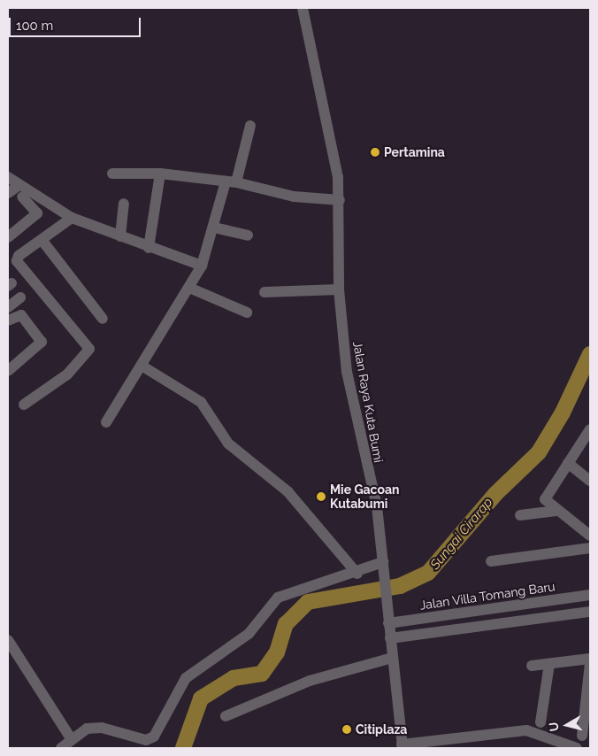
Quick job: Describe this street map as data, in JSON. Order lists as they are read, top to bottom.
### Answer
{
  "streets": {
    "street": ["Jalan Raya Kuta Bumi", "Jalan Villa Tomang Baru"]
  },
  "crossings": [
    ["Jalan Raya Kuta Bumi", "Jalan Villa Tomang Baru"]
  ],
  "water": ["Sungai Cirarap"],
  "places": ["Pertamina", "Mie Gacoan Kutabumi", "Citiplaza"],
  "scale_bar": "100 m",
  "north": "left"
}
